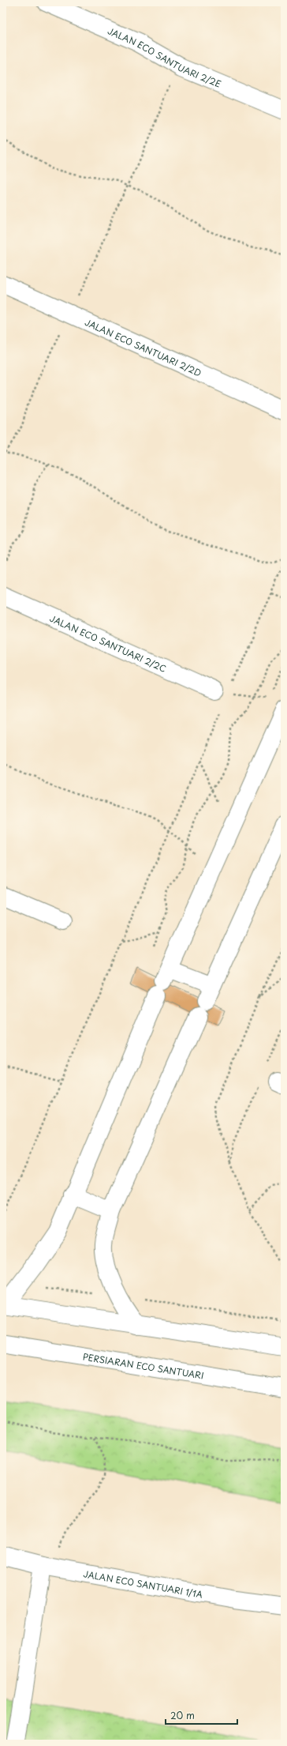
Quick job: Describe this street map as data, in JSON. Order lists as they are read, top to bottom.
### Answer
{
  "streets": {
    "street": [
      "JALAN ECO SANTUARI 2/2E",
      "JALAN ECO SANTUARI 2/2D",
      "JALAN ECO SANTUARI 2/2C",
      "PERSIARAN ECO SANTUARI",
      "JALAN ECO SANTUARI 1/1A"
    ]
  },
  "scale_bar": "20 m"
}
